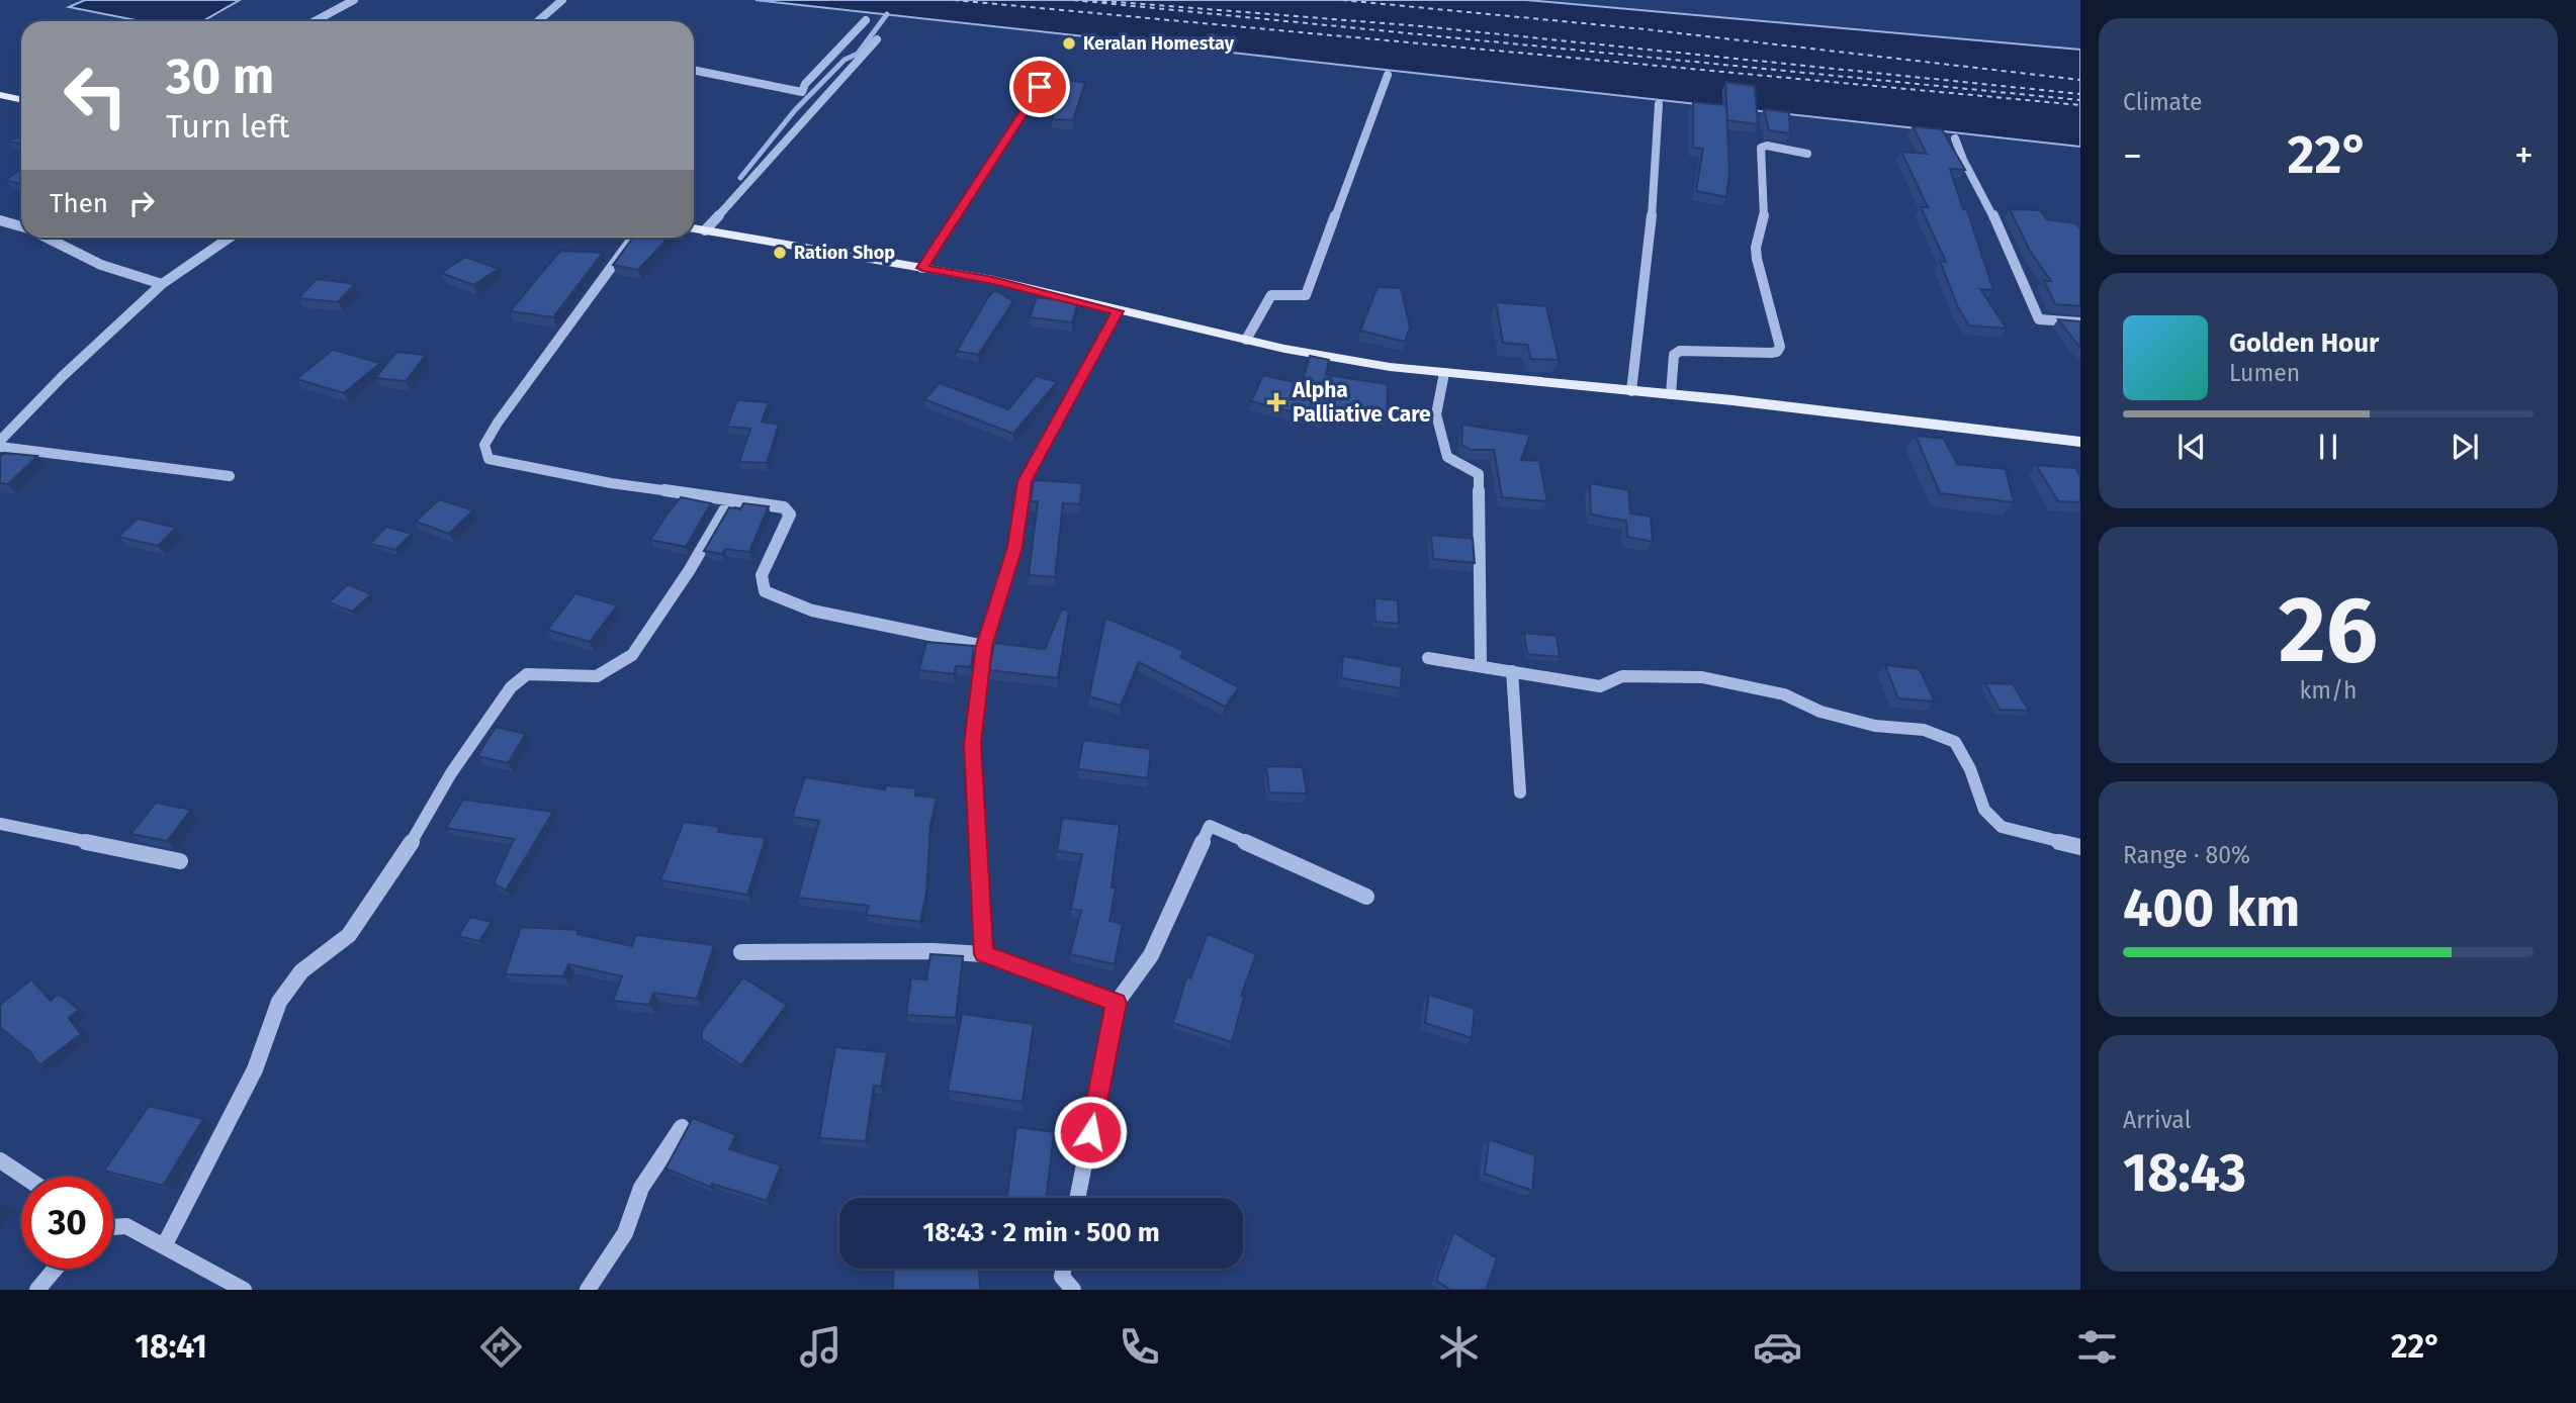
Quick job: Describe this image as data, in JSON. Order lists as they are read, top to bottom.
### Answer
{
  "places": {
    "other": ["Keralan Homestay", "Ration Shop"],
    "health": ["Alpha Palliative Care"]
  },
  "page": {
    "tile": [
      "Climate",
      ["26", "km/h"],
      ["Range · 80%", "400 km"],
      ["Arrival", "18:43"]
    ],
    "turn": ["30 m", "Turn left"],
    "heat": ["−", "22°", "+"],
    "then": "Then",
    "song": ["Golden Hour", "Lumen"],
    "limit": "30",
    "trip": "18:43 · 2 min · 500 m",
    "tabs": ["18:41", "22°"]
  }
}
